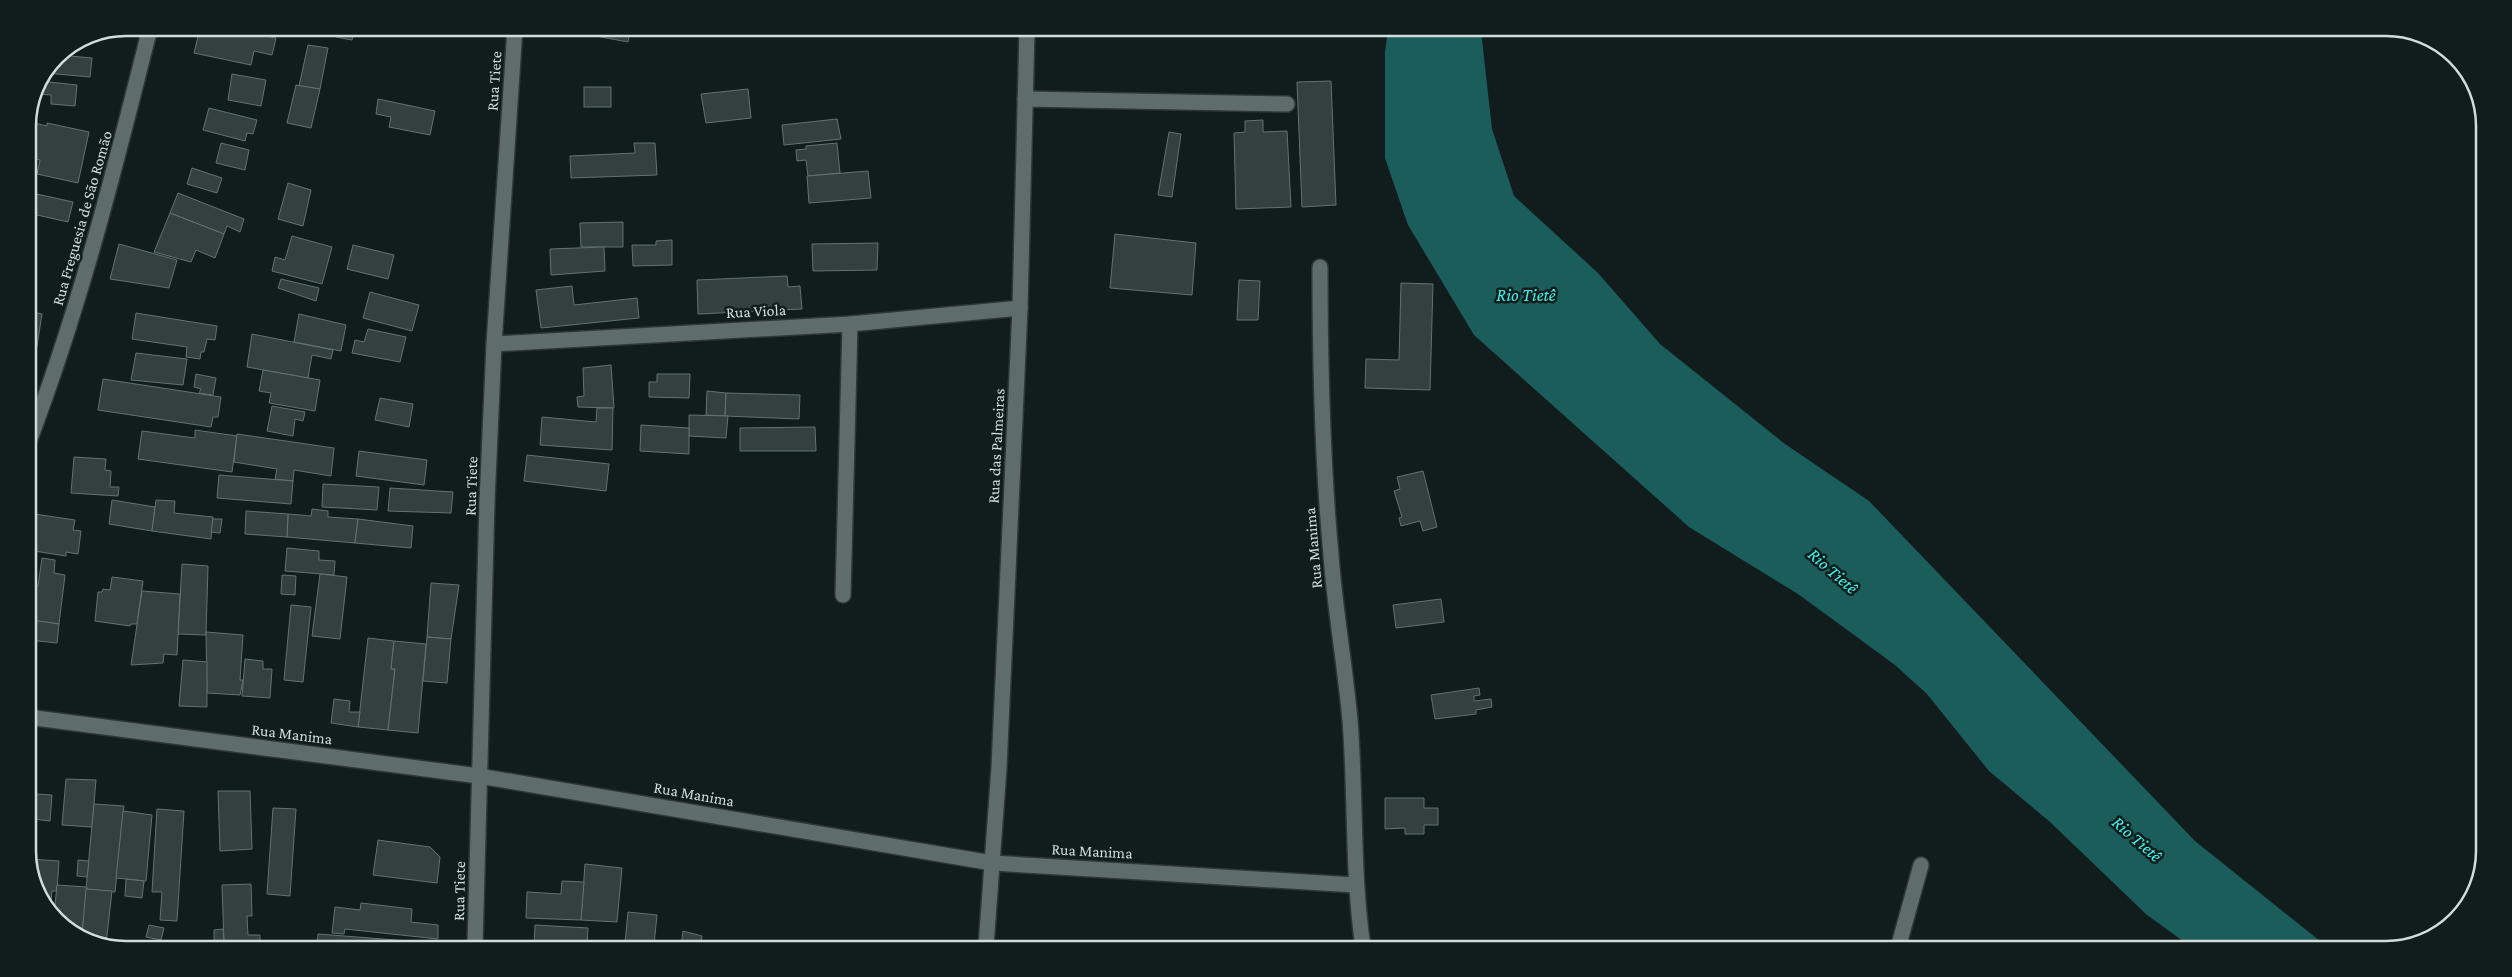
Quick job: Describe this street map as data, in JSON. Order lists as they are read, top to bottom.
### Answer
{
  "streets": {
    "street": [
      "Rua Tiete",
      "Rua Freguesia de São Romão",
      "Rua Viola",
      "Rua das Palmeiras",
      "Rua Manima"
    ]
  },
  "crossings": [
    ["Rua Tiete", "Rua Viola"],
    ["Rua Tiete", "Rua Manima"],
    ["Rua Viola", "Rua das Palmeiras"],
    ["Rua das Palmeiras", "Rua Manima"]
  ],
  "water": ["Rio Tietê"]
}
